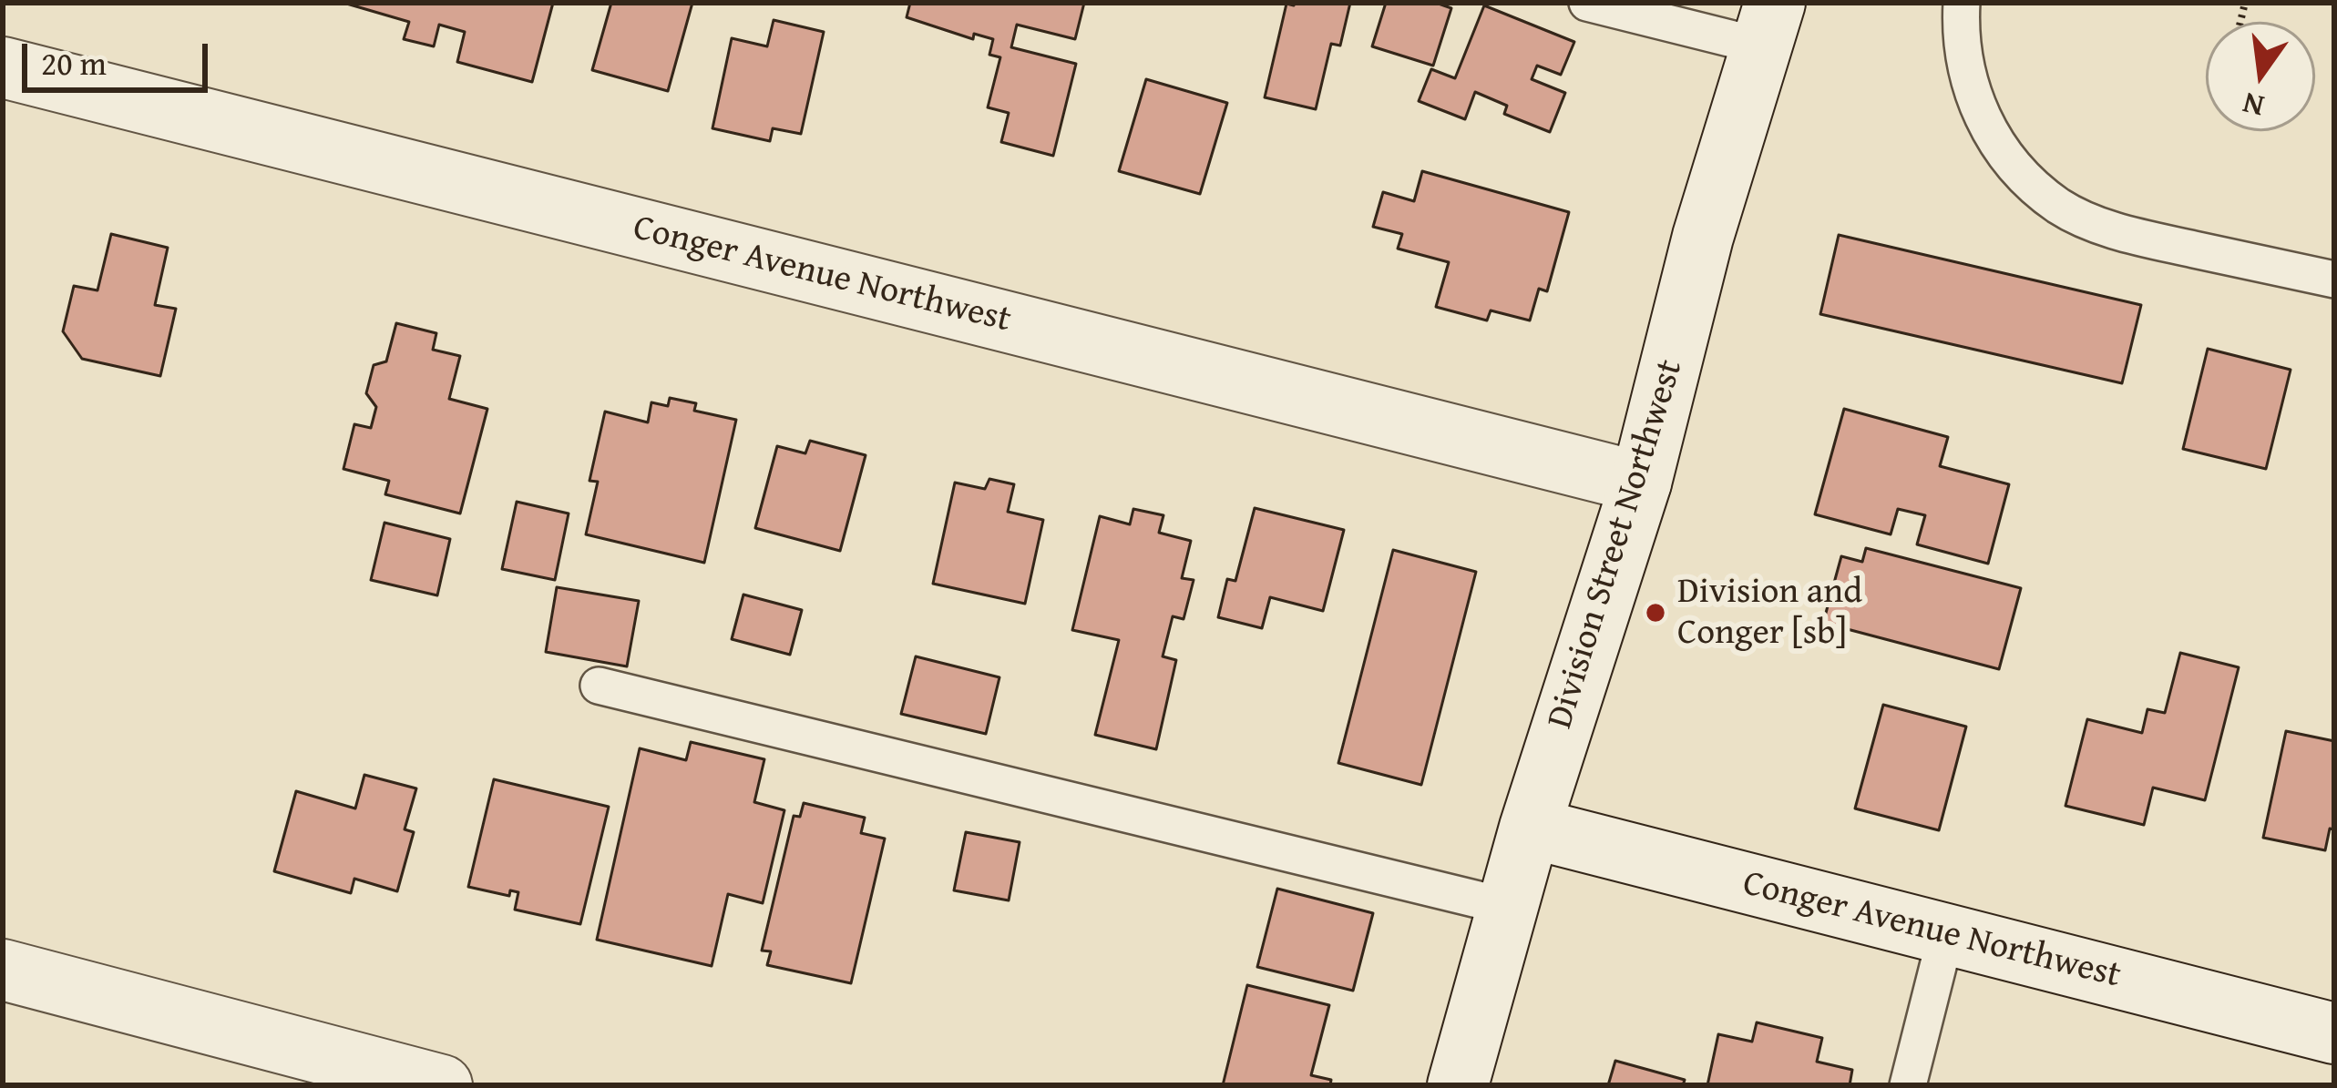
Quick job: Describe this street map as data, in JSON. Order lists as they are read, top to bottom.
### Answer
{
  "streets": {
    "street": ["Conger Avenue Northwest", "Division Street Northwest"]
  },
  "crossings": [
    ["Conger Avenue Northwest", "Division Street Northwest"]
  ],
  "places": ["Division and Conger [sb]"],
  "scale_bar": "20 m",
  "north": "bottom"
}
